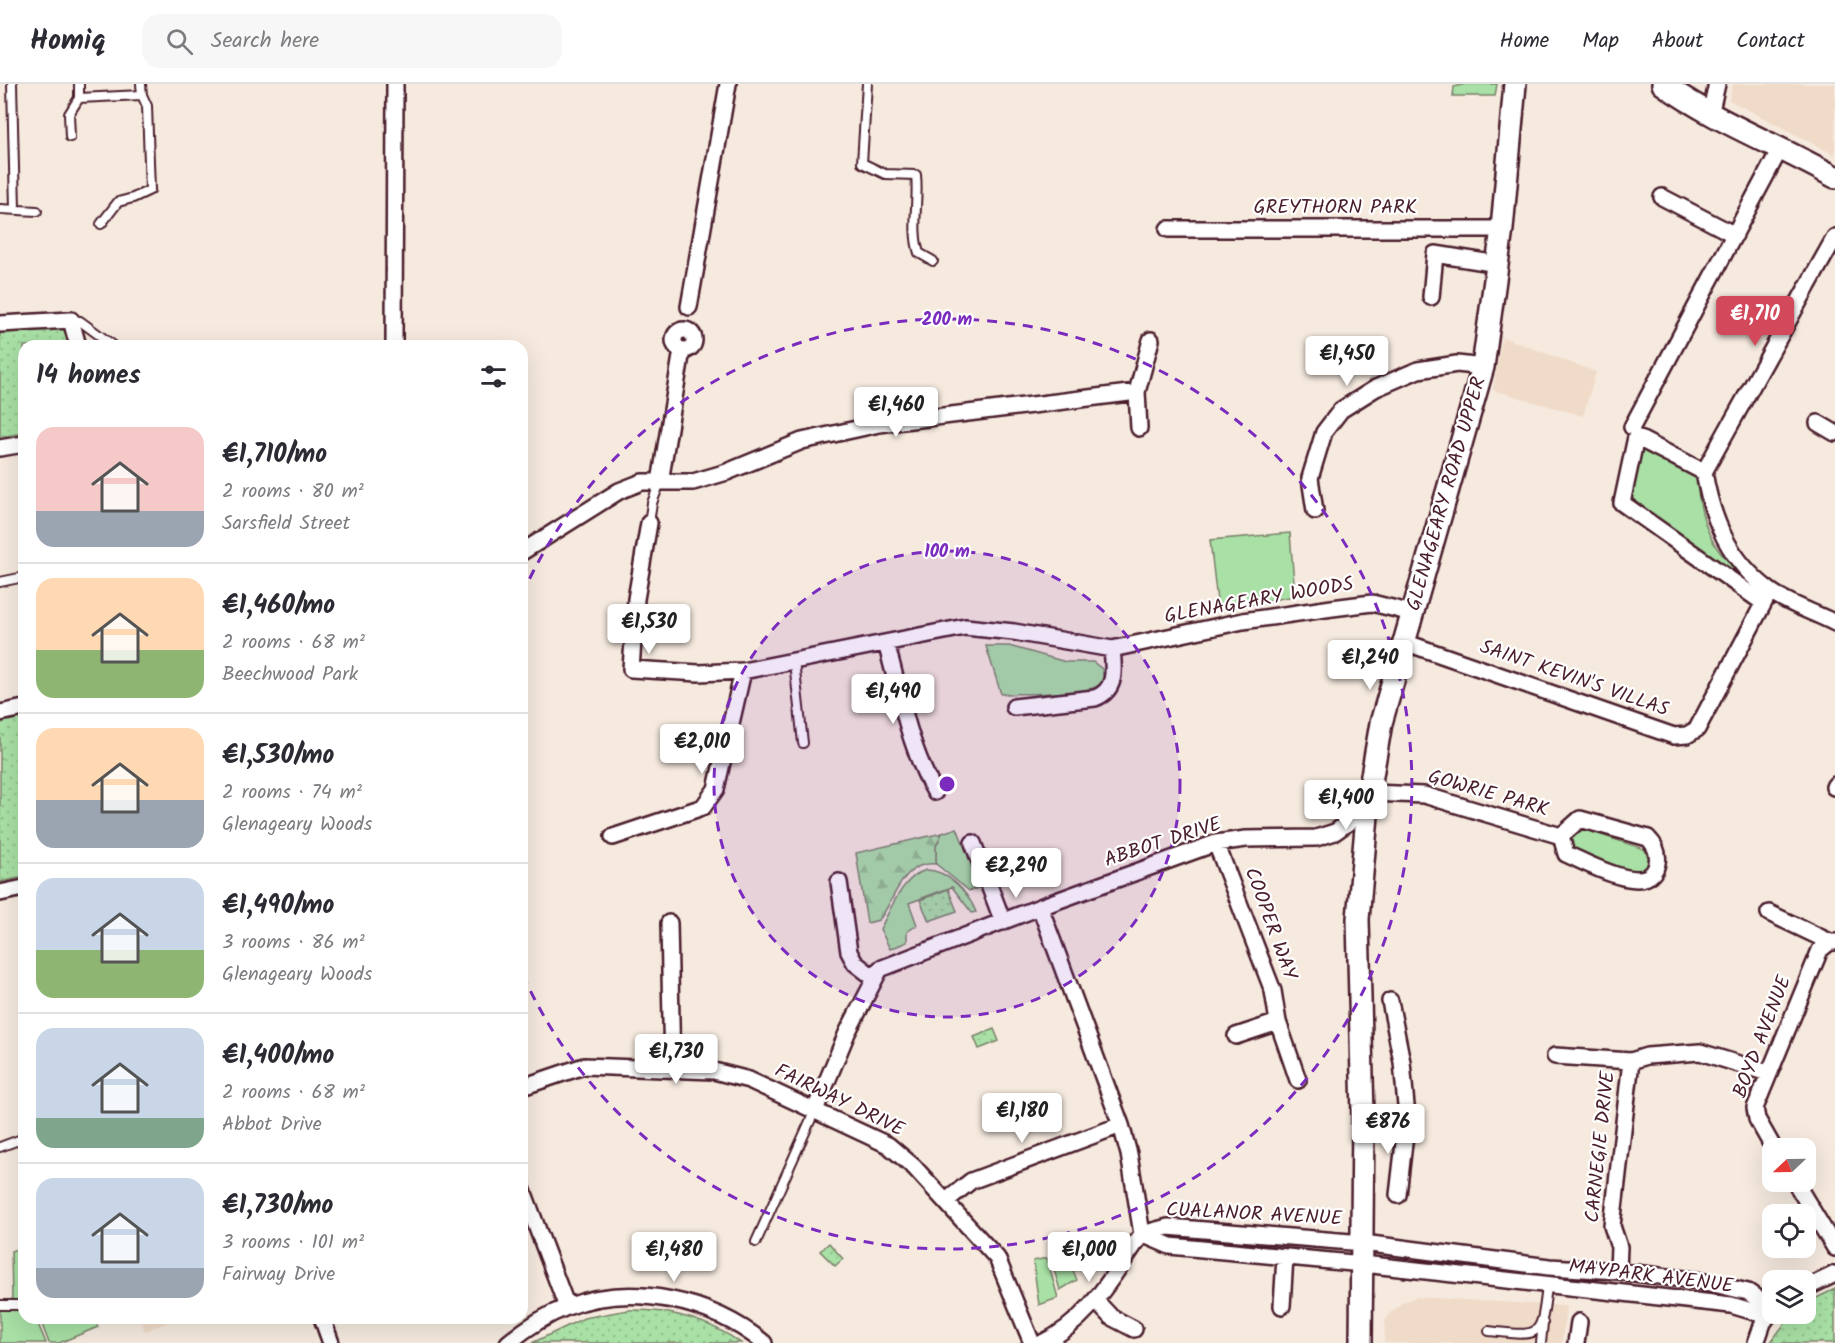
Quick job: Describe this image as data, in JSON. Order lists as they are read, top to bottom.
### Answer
{
  "streets": {
    "main road": ["GLENAGEARY ROAD UPPER"],
    "street": [
      "GREYTHORN PARK",
      "GLENAGEARY WOODS",
      "SAINT KEVIN'S VILLAS",
      "GOWRIE PARK",
      "ABBOT DRIVE",
      "COOPER WAY",
      "BOYD AVENUE",
      "FAIRWAY DRIVE",
      "CARNEGIE DRIVE",
      "CUALANOR AVENUE",
      "MAYPARK AVENUE"
    ]
  },
  "crossings": [
    ["GREYTHORN PARK", "GLENAGEARY ROAD UPPER"],
    ["GLENAGEARY ROAD UPPER", "GLENAGEARY WOODS"],
    ["GLENAGEARY ROAD UPPER", "SAINT KEVIN'S VILLAS"],
    ["GLENAGEARY ROAD UPPER", "GOWRIE PARK"],
    ["GLENAGEARY ROAD UPPER", "ABBOT DRIVE"],
    ["GLENAGEARY ROAD UPPER", "CUALANOR AVENUE"],
    ["GLENAGEARY ROAD UPPER", "MAYPARK AVENUE"],
    ["GOWRIE PARK", "ABBOT DRIVE"],
    ["ABBOT DRIVE", "COOPER WAY"],
    ["BOYD AVENUE", "CARNEGIE DRIVE"],
    ["CARNEGIE DRIVE", "MAYPARK AVENUE"],
    ["CUALANOR AVENUE", "MAYPARK AVENUE"]
  ],
  "north": "left",
  "page": {
    "header": "Homiq",
    "search": "Search here",
    "nav": [
      "Home",
      "Map",
      "About",
      "Contact"
    ],
    "price": [
      "€1,710",
      "€1,450",
      "€1,460",
      "€1,530",
      "€1,240",
      "€1,490",
      "€2,010",
      "€1,400",
      "€2,290",
      "€1,730",
      "€1,180",
      "€876",
      "€1,480",
      "€1,000"
    ],
    "heading": "14 homes",
    "list": [
      {
        "name": "€1,710/mo",
        "note": "2 rooms · 80 m² · Sarsfield Street"
      },
      {
        "name": "€1,460/mo",
        "note": "2 rooms · 68 m² · Beechwood Park"
      },
      {
        "name": "€1,530/mo",
        "note": "2 rooms · 74 m² · Glenageary Woods"
      },
      {
        "name": "€1,490/mo",
        "note": "3 rooms · 86 m² · Glenageary Woods"
      },
      {
        "name": "€1,400/mo",
        "note": "2 rooms · 68 m² · Abbot Drive"
      },
      {
        "name": "€1,730/mo",
        "note": "3 rooms · 101 m² · Fairway Drive"
      }
    ]
  },
  "rings": ["200 m", "100 m"]
}
